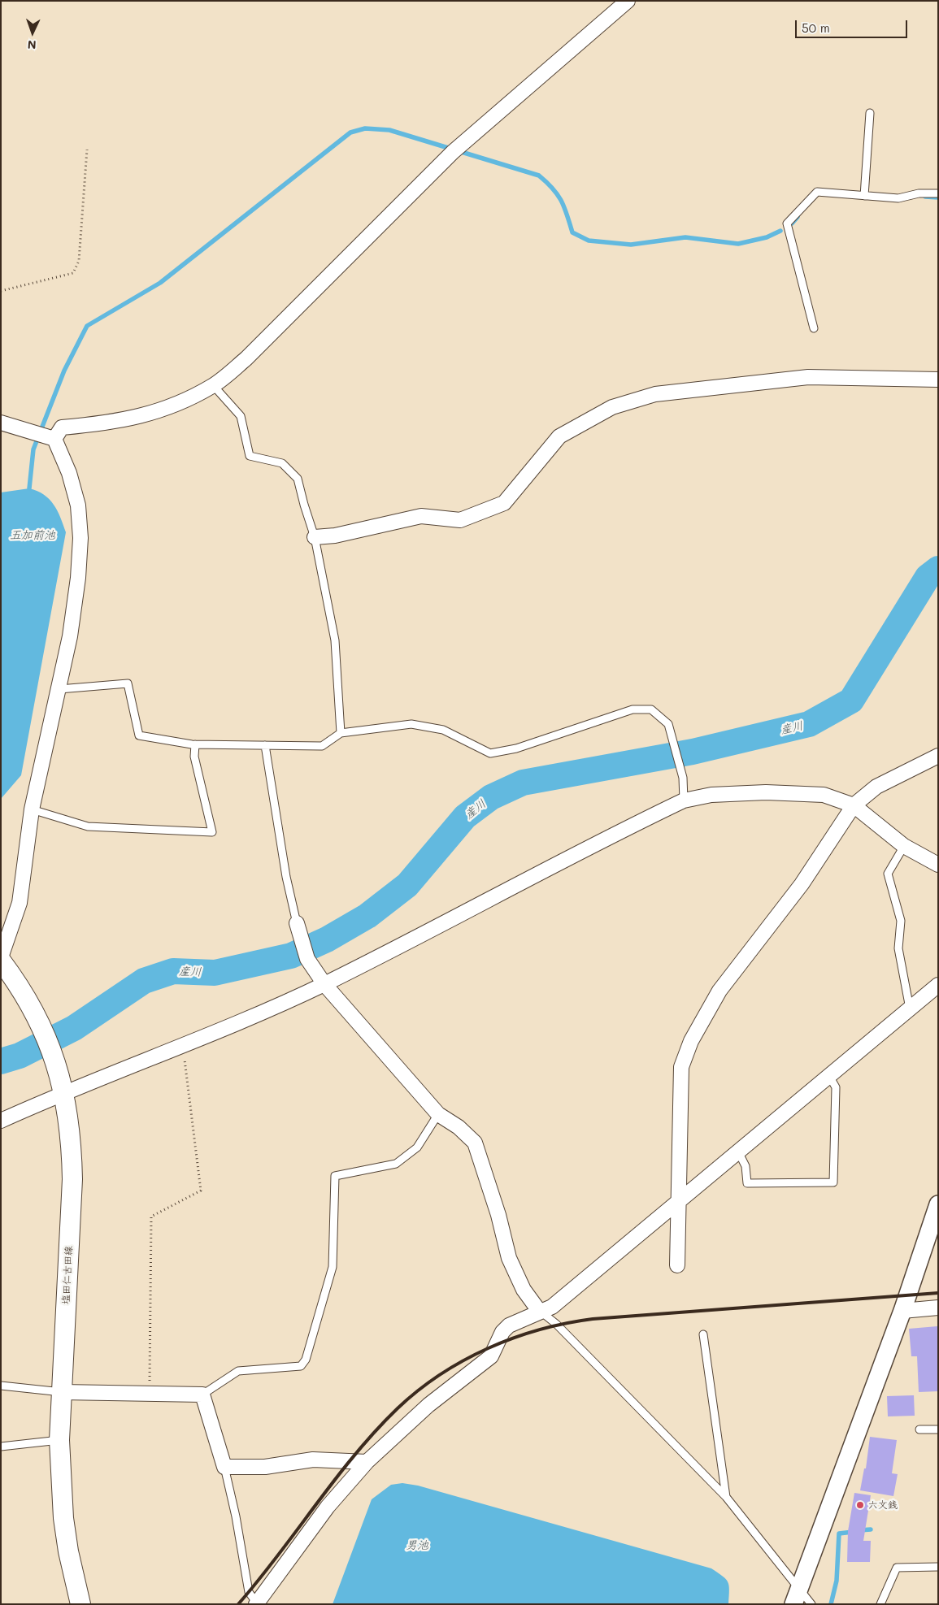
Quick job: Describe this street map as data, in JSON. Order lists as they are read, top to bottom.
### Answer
{
  "streets": {
    "main road": ["塩田仁古田線"]
  },
  "water": ["五加前池", "産川", "男池"],
  "places": ["六文銭"],
  "scale_bar": "50 m",
  "north": "bottom"
}
